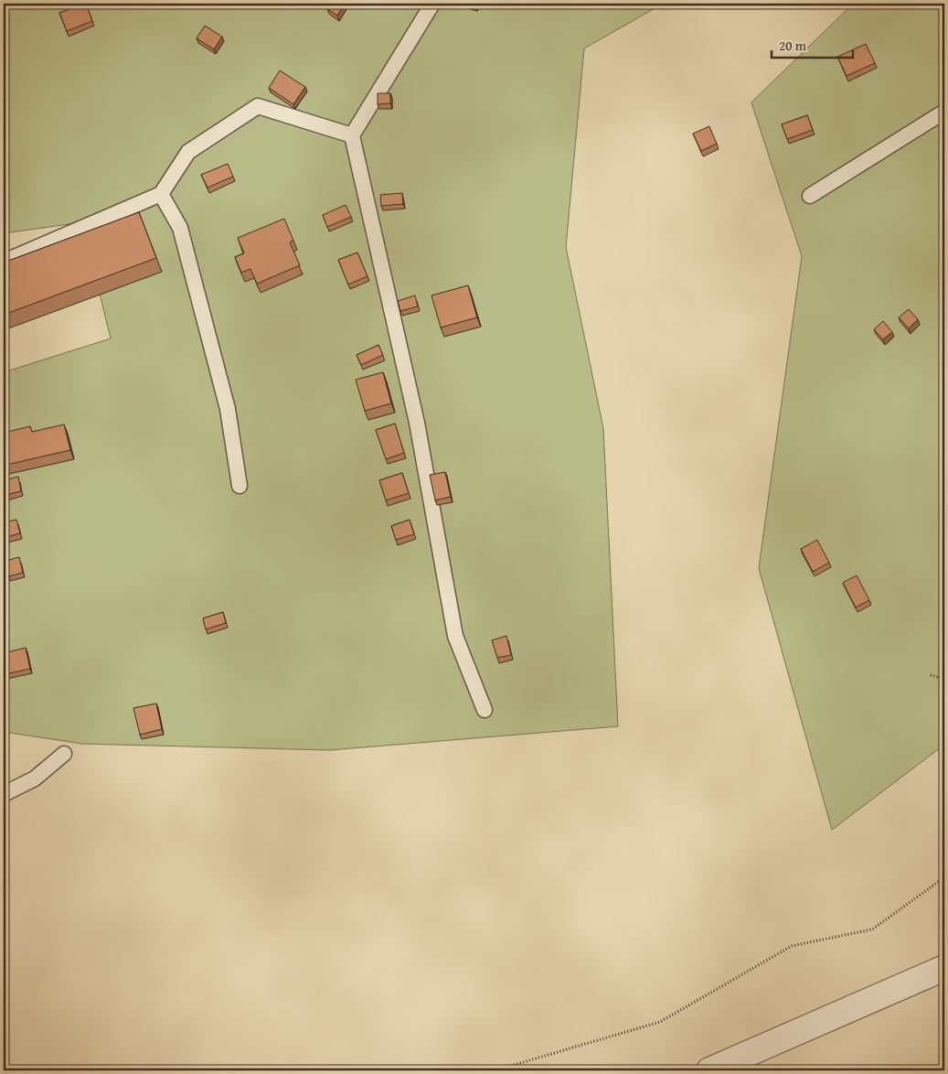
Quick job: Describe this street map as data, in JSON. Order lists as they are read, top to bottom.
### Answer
{
  "scale_bar": "20 m"
}
